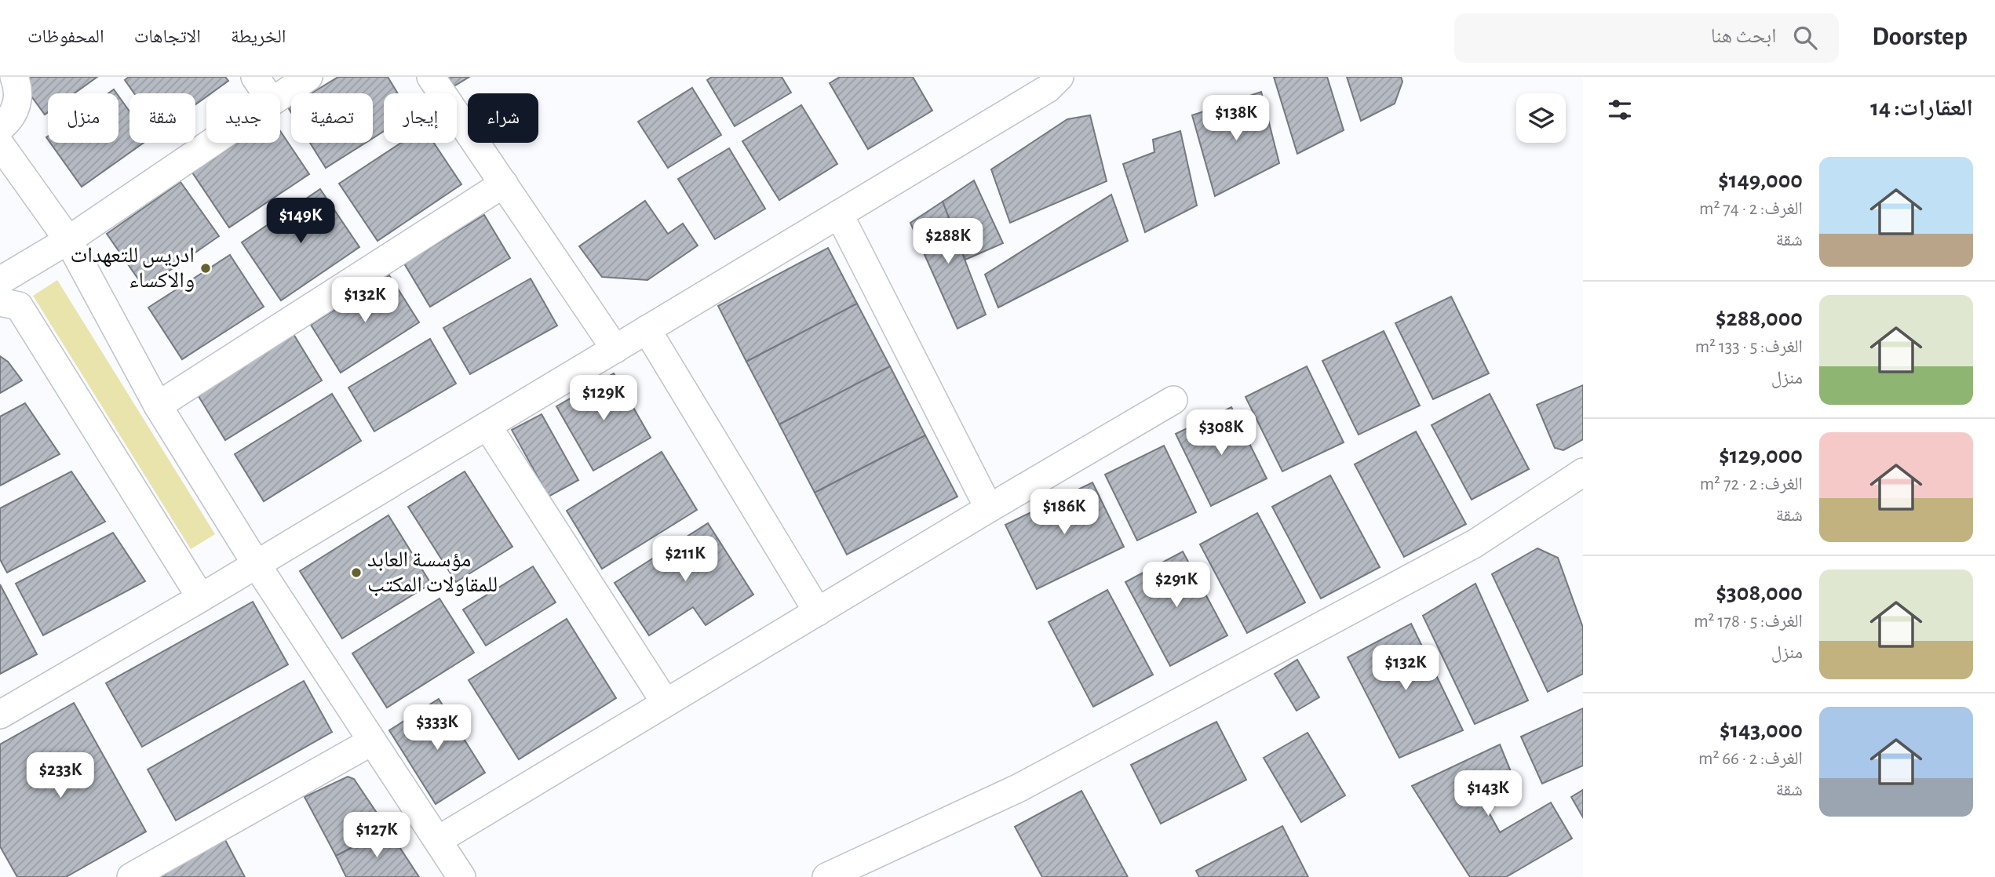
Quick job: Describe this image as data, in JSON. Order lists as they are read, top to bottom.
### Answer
{
  "places": ["ادريس للتعهدات والاكساء", "مؤسسة العابد للمقاولات المكتب"],
  "page": {
    "header": "Doorstep",
    "search": "ابحث هنا",
    "nav": ["الخريطة", "الاتجاهات", "المحفوظات"],
    "heading": "العقارات: 14",
    "chip": [
      "شراء",
      "إيجار",
      "تصفية",
      "جديد",
      "شقة",
      "منزل"
    ],
    "price": [
      "$138K",
      "$149K",
      "$288K",
      "$132K",
      "$129K",
      "$308K",
      "$186K",
      "$211K",
      "$291K",
      "$132K",
      "$333K",
      "$233K",
      "$143K",
      "$127K"
    ],
    "list": [
      {
        "name": "$149,000",
        "note": "الغرف: 2 · 74 m² · شقة"
      },
      {
        "name": "$288,000",
        "note": "الغرف: 5 · 133 m² · منزل"
      },
      {
        "name": "$129,000",
        "note": "الغرف: 2 · 72 m² · شقة"
      },
      {
        "name": "$308,000",
        "note": "الغرف: 5 · 178 m² · منزل"
      },
      {
        "name": "$143,000",
        "note": "الغرف: 2 · 66 m² · شقة"
      }
    ]
  }
}
